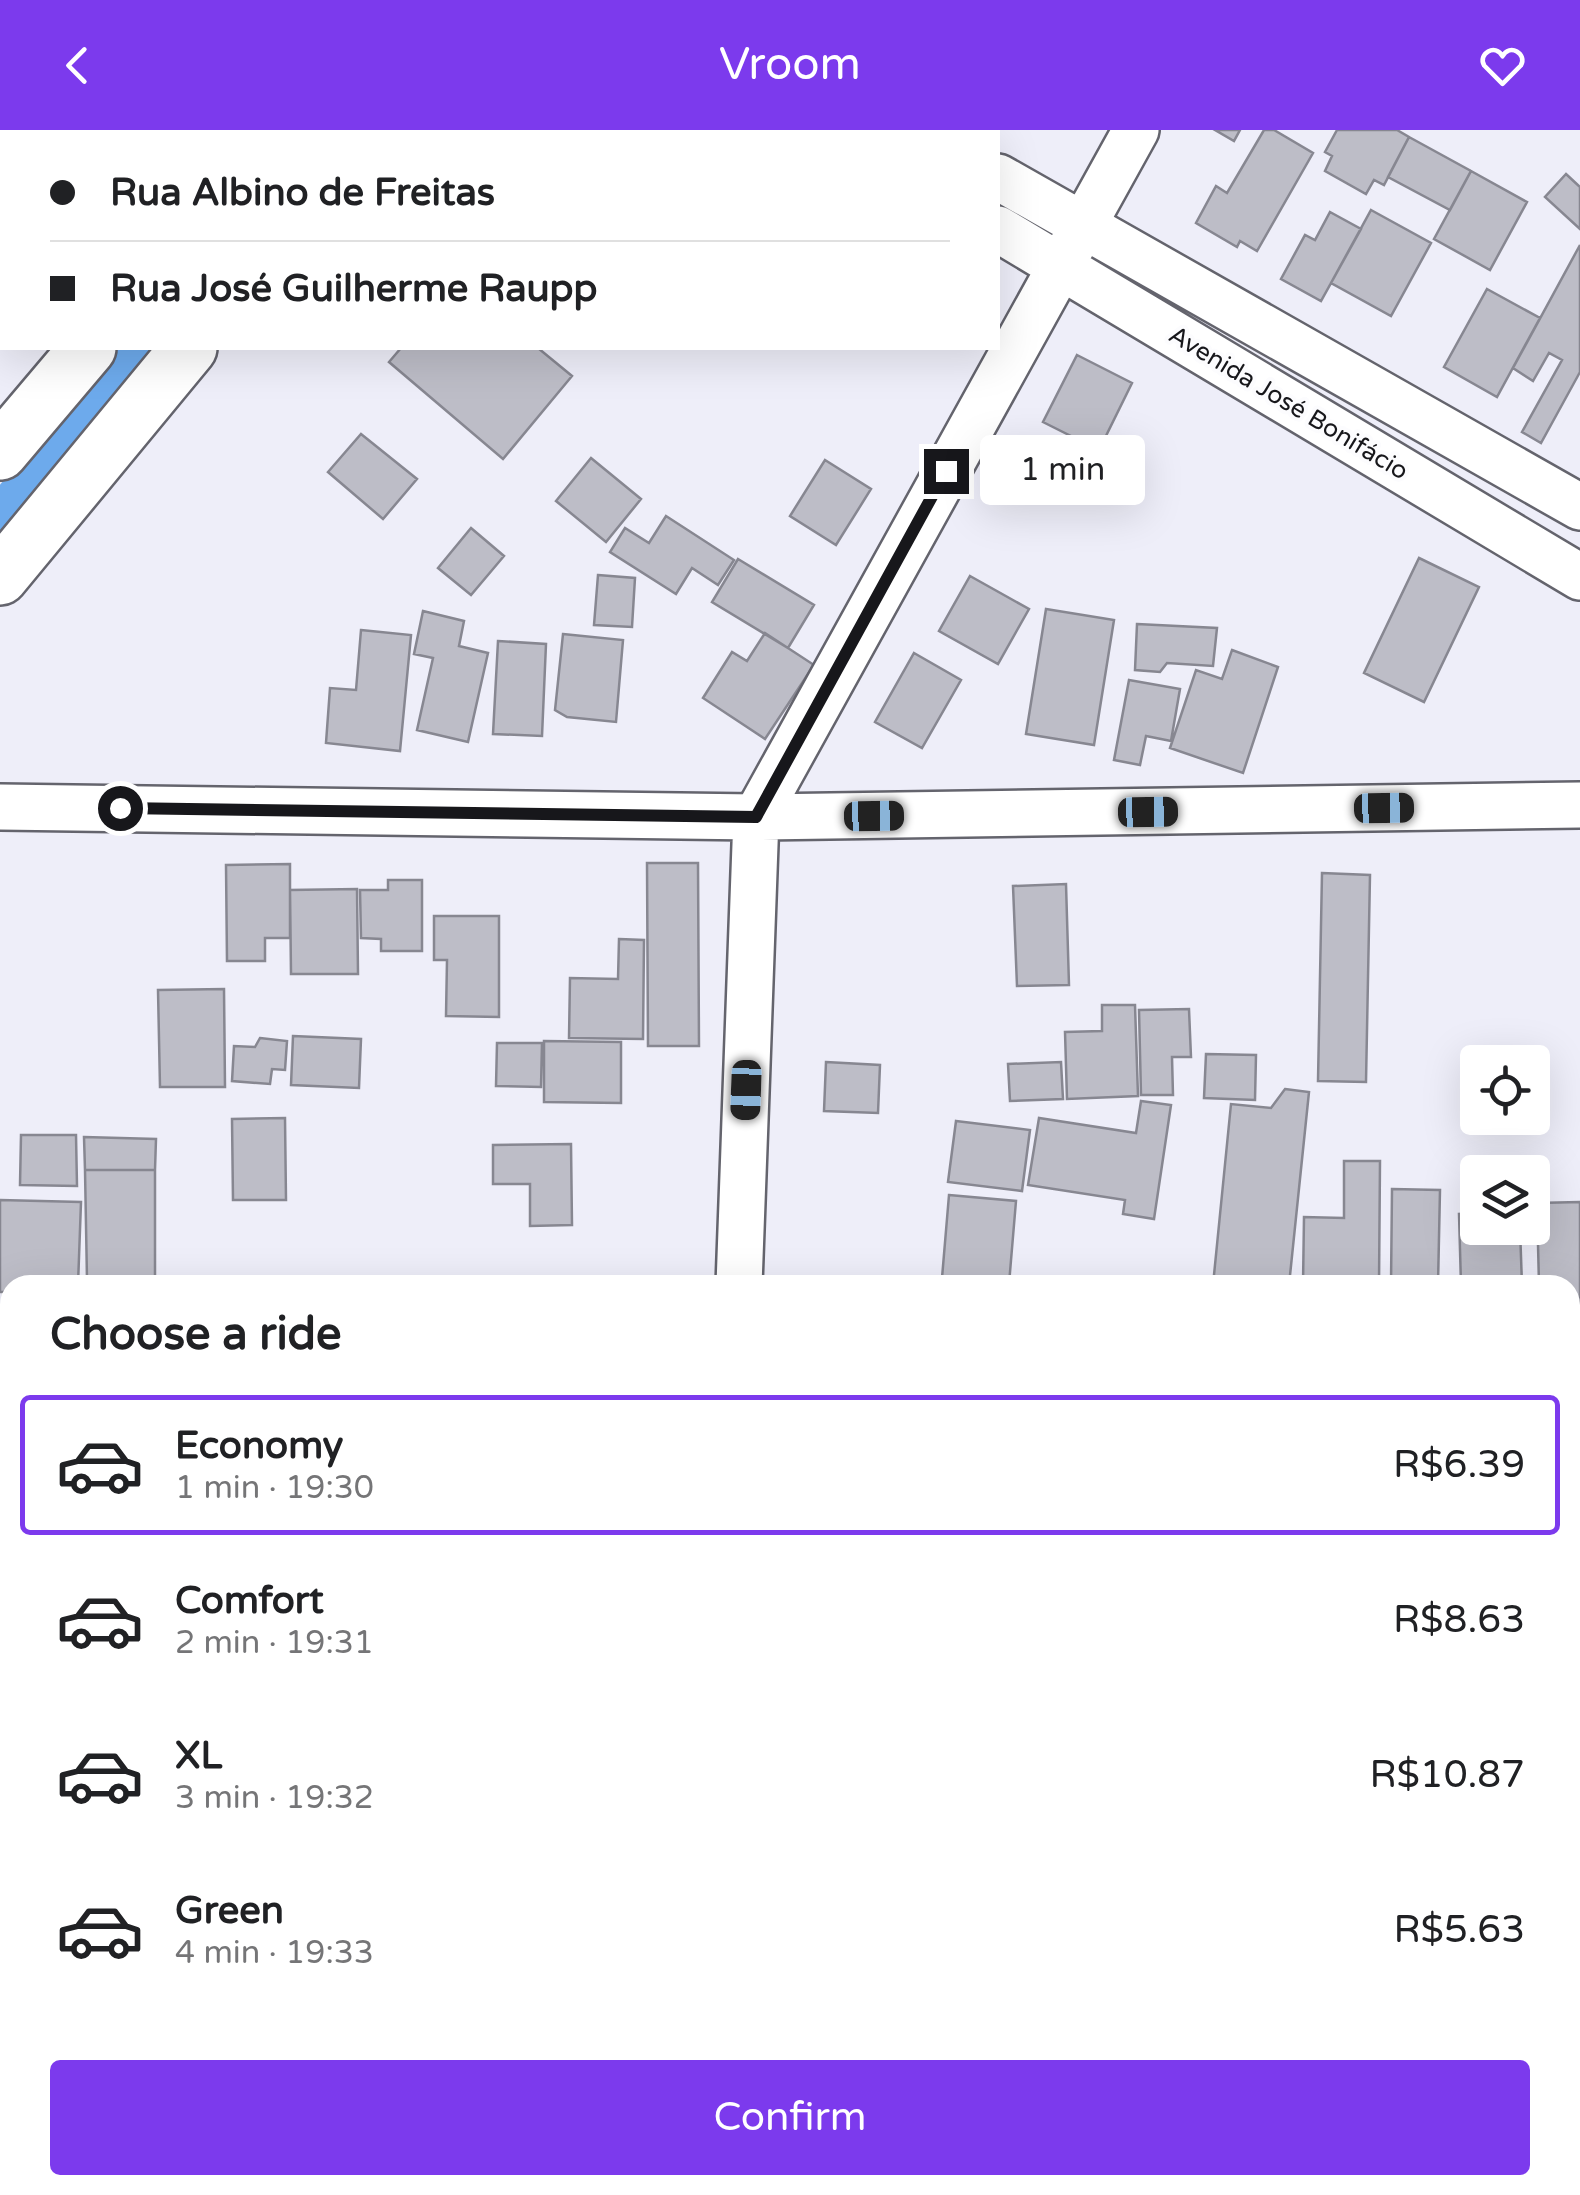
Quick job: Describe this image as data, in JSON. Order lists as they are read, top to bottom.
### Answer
{
  "streets": {
    "street": ["Avenida José Bonifácio"]
  },
  "page": {
    "header": "Vroom",
    "banner": ["Rua Albino de Freitas", "Rua José Guilherme Raupp"],
    "bubble": "1 min",
    "heading": "Choose a ride",
    "list": [
      {
        "name": "Economy",
        "note": "1 min · 19:30",
        "value": "R$6.39"
      },
      {
        "name": "Comfort",
        "note": "2 min · 19:31",
        "value": "R$8.63"
      },
      {
        "name": "XL",
        "note": "3 min · 19:32",
        "value": "R$10.87"
      },
      {
        "name": "Green",
        "note": "4 min · 19:33",
        "value": "R$5.63"
      }
    ],
    "buttons": "Confirm"
  }
}
